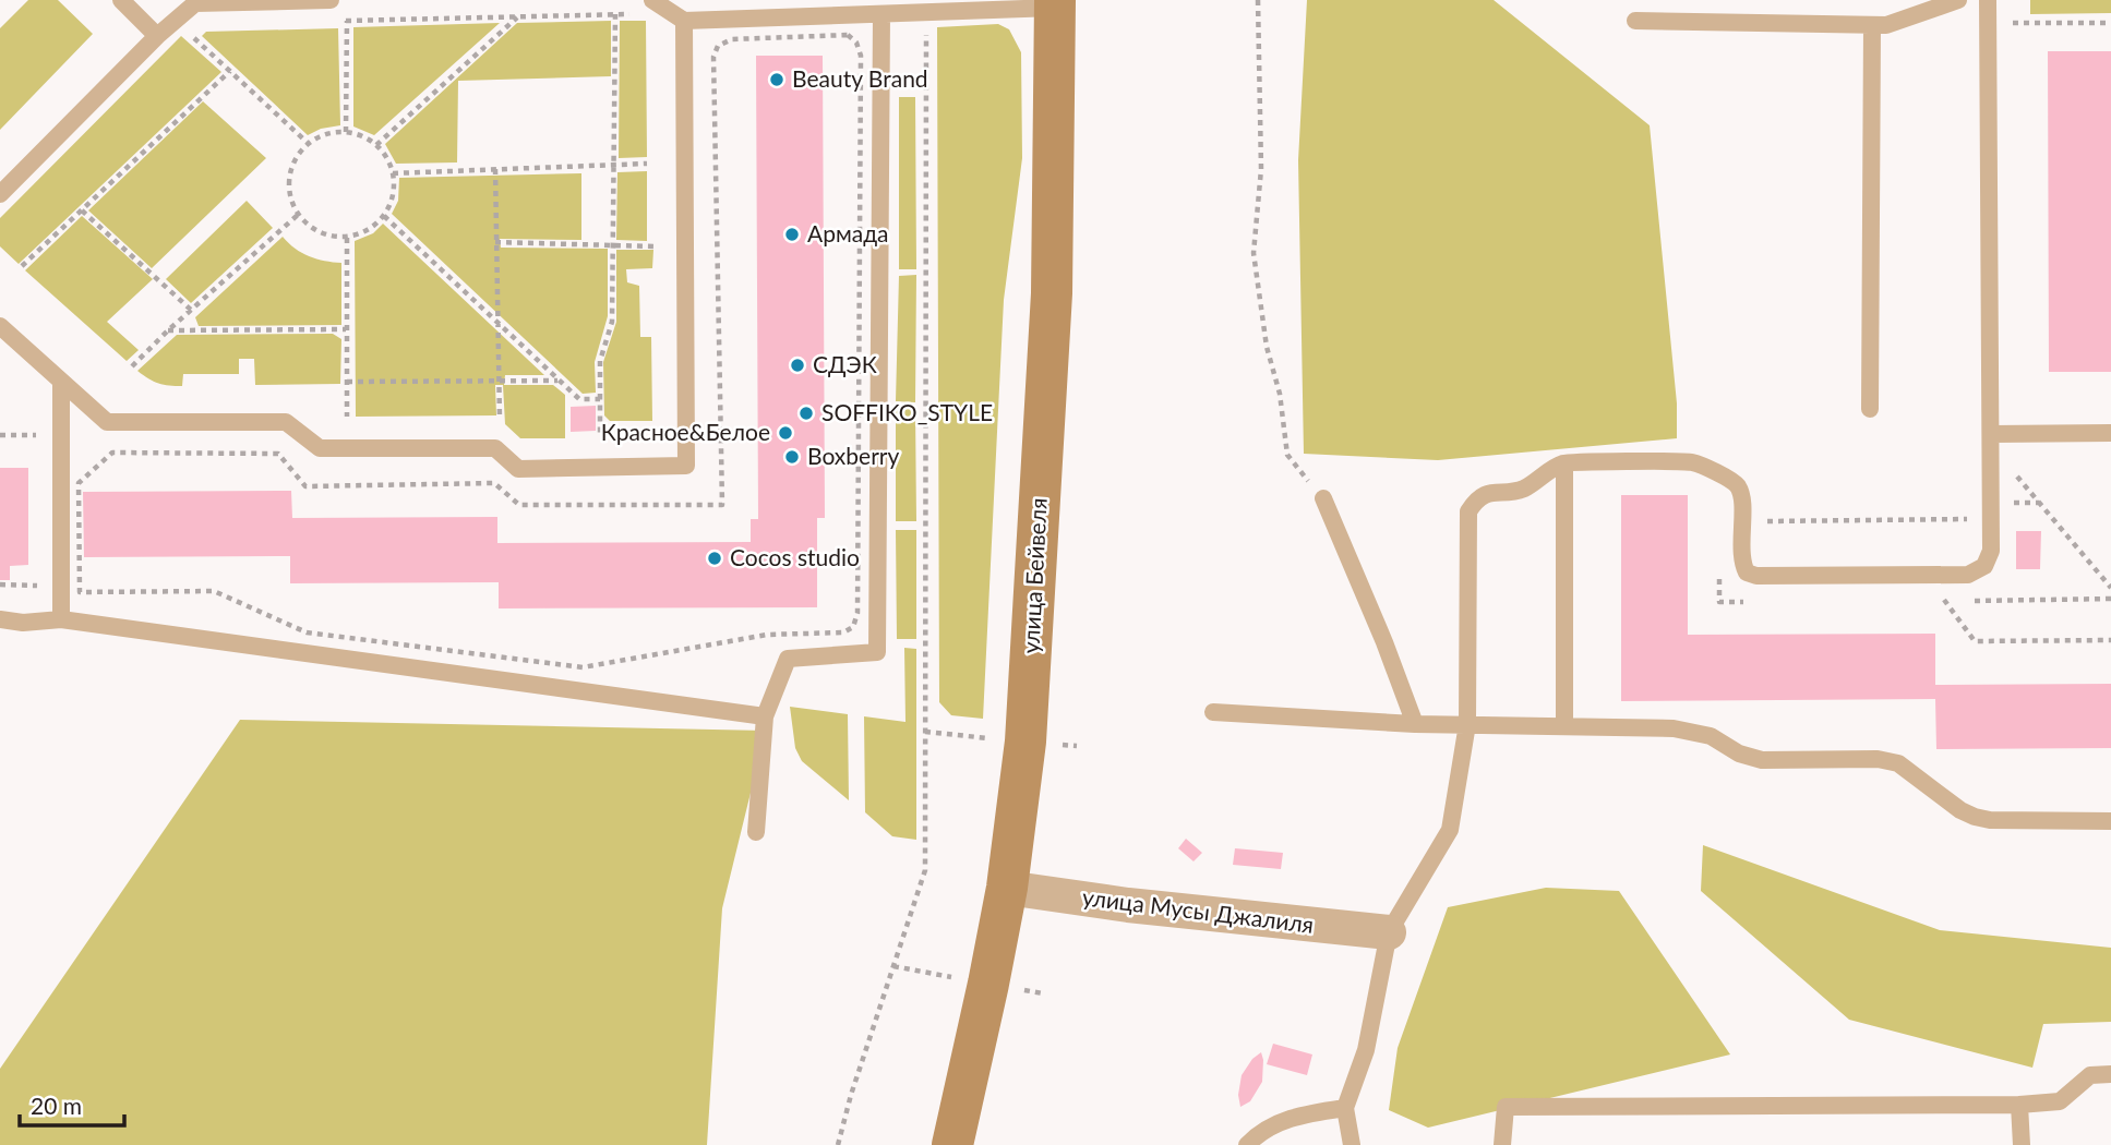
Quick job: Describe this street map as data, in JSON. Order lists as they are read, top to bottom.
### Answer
{
  "streets": {
    "main road": ["улица Бейвеля"],
    "street": ["улица Мусы Джалиля"]
  },
  "crossings": [
    ["улица Бейвеля", "улица Мусы Джалиля"]
  ],
  "places": [
    "Beauty Brand",
    "Армада",
    "СДЭК",
    "SOFFIKO_STYLE",
    "Красное&Белое",
    "Boxberry",
    "Cocos studio"
  ],
  "scale_bar": "20 m"
}
